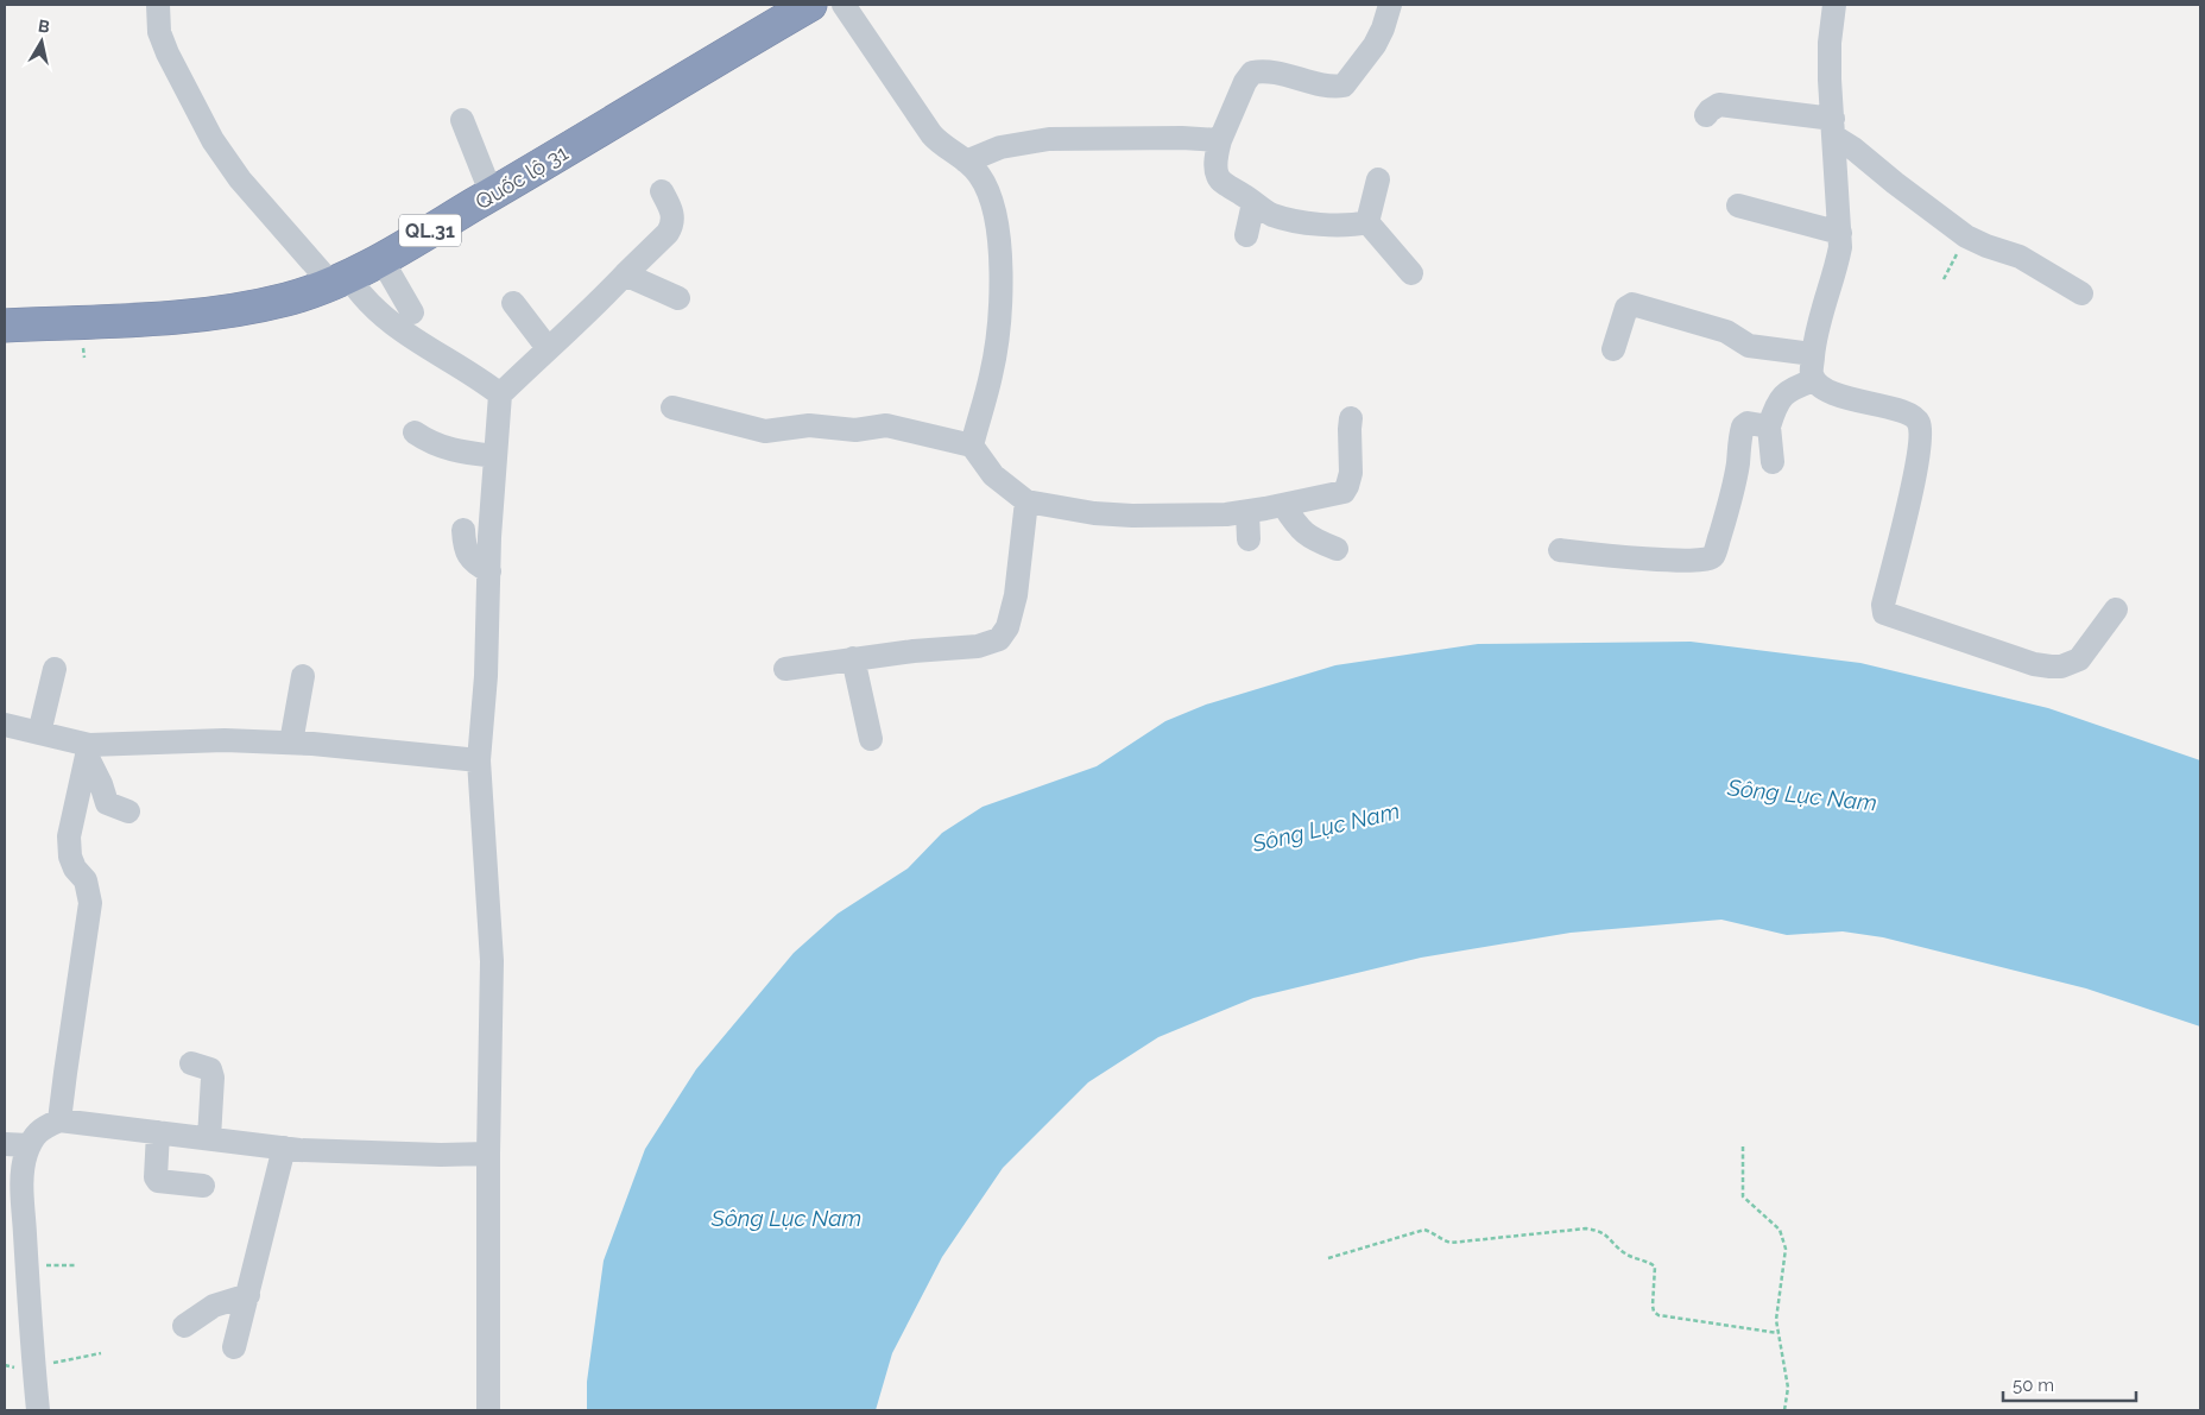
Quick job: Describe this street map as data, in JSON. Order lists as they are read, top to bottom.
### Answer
{
  "streets": {
    "highway": ["Quốc lộ 31", "QL.31"]
  },
  "water": ["Sông Lục Nam"],
  "scale_bar": "50 m",
  "north": "top"
}
